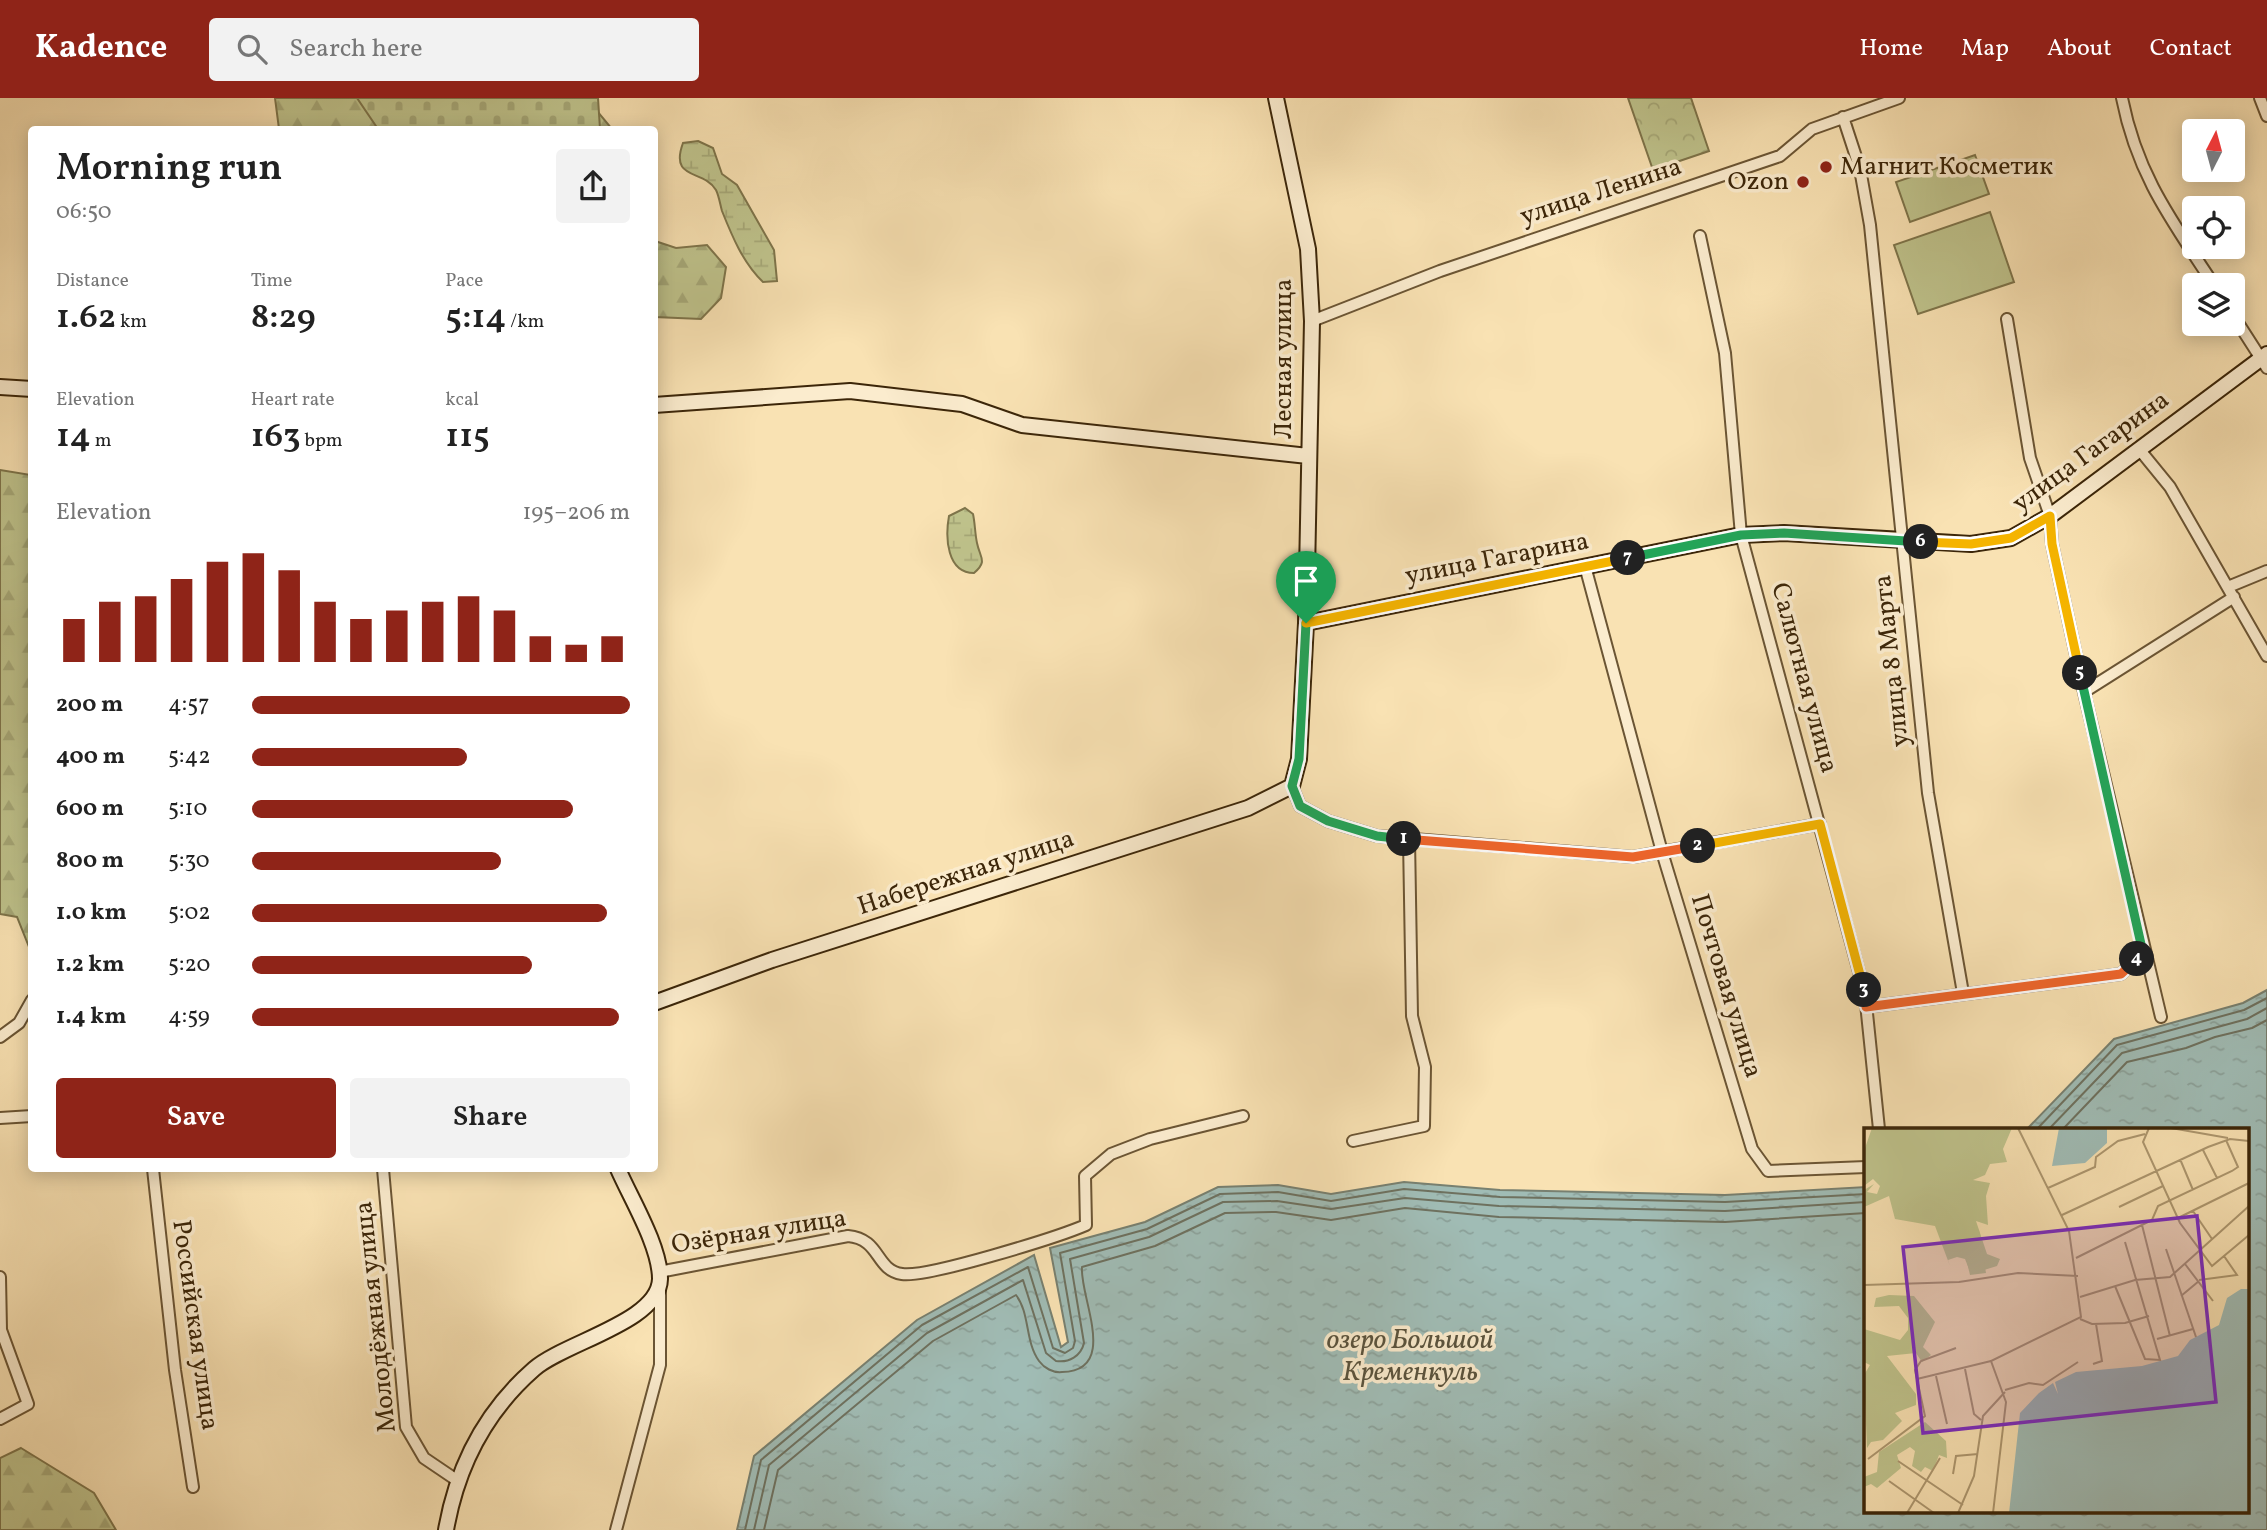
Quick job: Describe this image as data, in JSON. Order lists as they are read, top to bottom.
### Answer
{
  "streets": {
    "street": [
      "улица Ленина",
      "Лесная улица",
      "улица Гагарина",
      "улица 8 Марта",
      "Салютная улица",
      "Набережная улица",
      "Почтовая улица",
      "Озёрная улица",
      "Молодёжная улица",
      "Российская улица"
    ]
  },
  "crossings": [
    ["улица Ленина", "Лесная улица"],
    ["улица Ленина", "улица 8 Марта"],
    ["Лесная улица", "улица Гагарина"],
    ["улица Гагарина", "улица 8 Марта"],
    ["улица Гагарина", "Салютная улица"],
    ["улица Гагарина", "Почтовая улица"]
  ],
  "water": ["озеро Большой Кременкуль"],
  "places": ["Магнит Косметик", "Ozon"],
  "north": "top",
  "page": {
    "header": "Kadence",
    "search": "Search here",
    "nav": [
      "Home",
      "Map",
      "About",
      "Contact"
    ],
    "heading": ["Morning run", "06:50"],
    "stats": [
      ["Distance", "1.62 km"],
      ["Time", "8:29"],
      ["Pace", "5:14 /km"],
      ["Elevation", "14 m"],
      ["Heart rate", "163 bpm"],
      ["kcal", "115"]
    ],
    "chart": ["Elevation", "195–206 m"],
    "pins": [
      "6",
      "7",
      "5",
      "1",
      "2",
      "4",
      "3"
    ],
    "list": [
      {
        "name": "200 m",
        "note": "4:57"
      },
      {
        "name": "400 m",
        "note": "5:42"
      },
      {
        "name": "600 m",
        "note": "5:10"
      },
      {
        "name": "800 m",
        "note": "5:30"
      },
      {
        "name": "1.0 km",
        "note": "5:02"
      },
      {
        "name": "1.2 km",
        "note": "5:20"
      },
      {
        "name": "1.4 km",
        "note": "4:59"
      }
    ],
    "buttons": ["Save", "Share"]
  }
}
